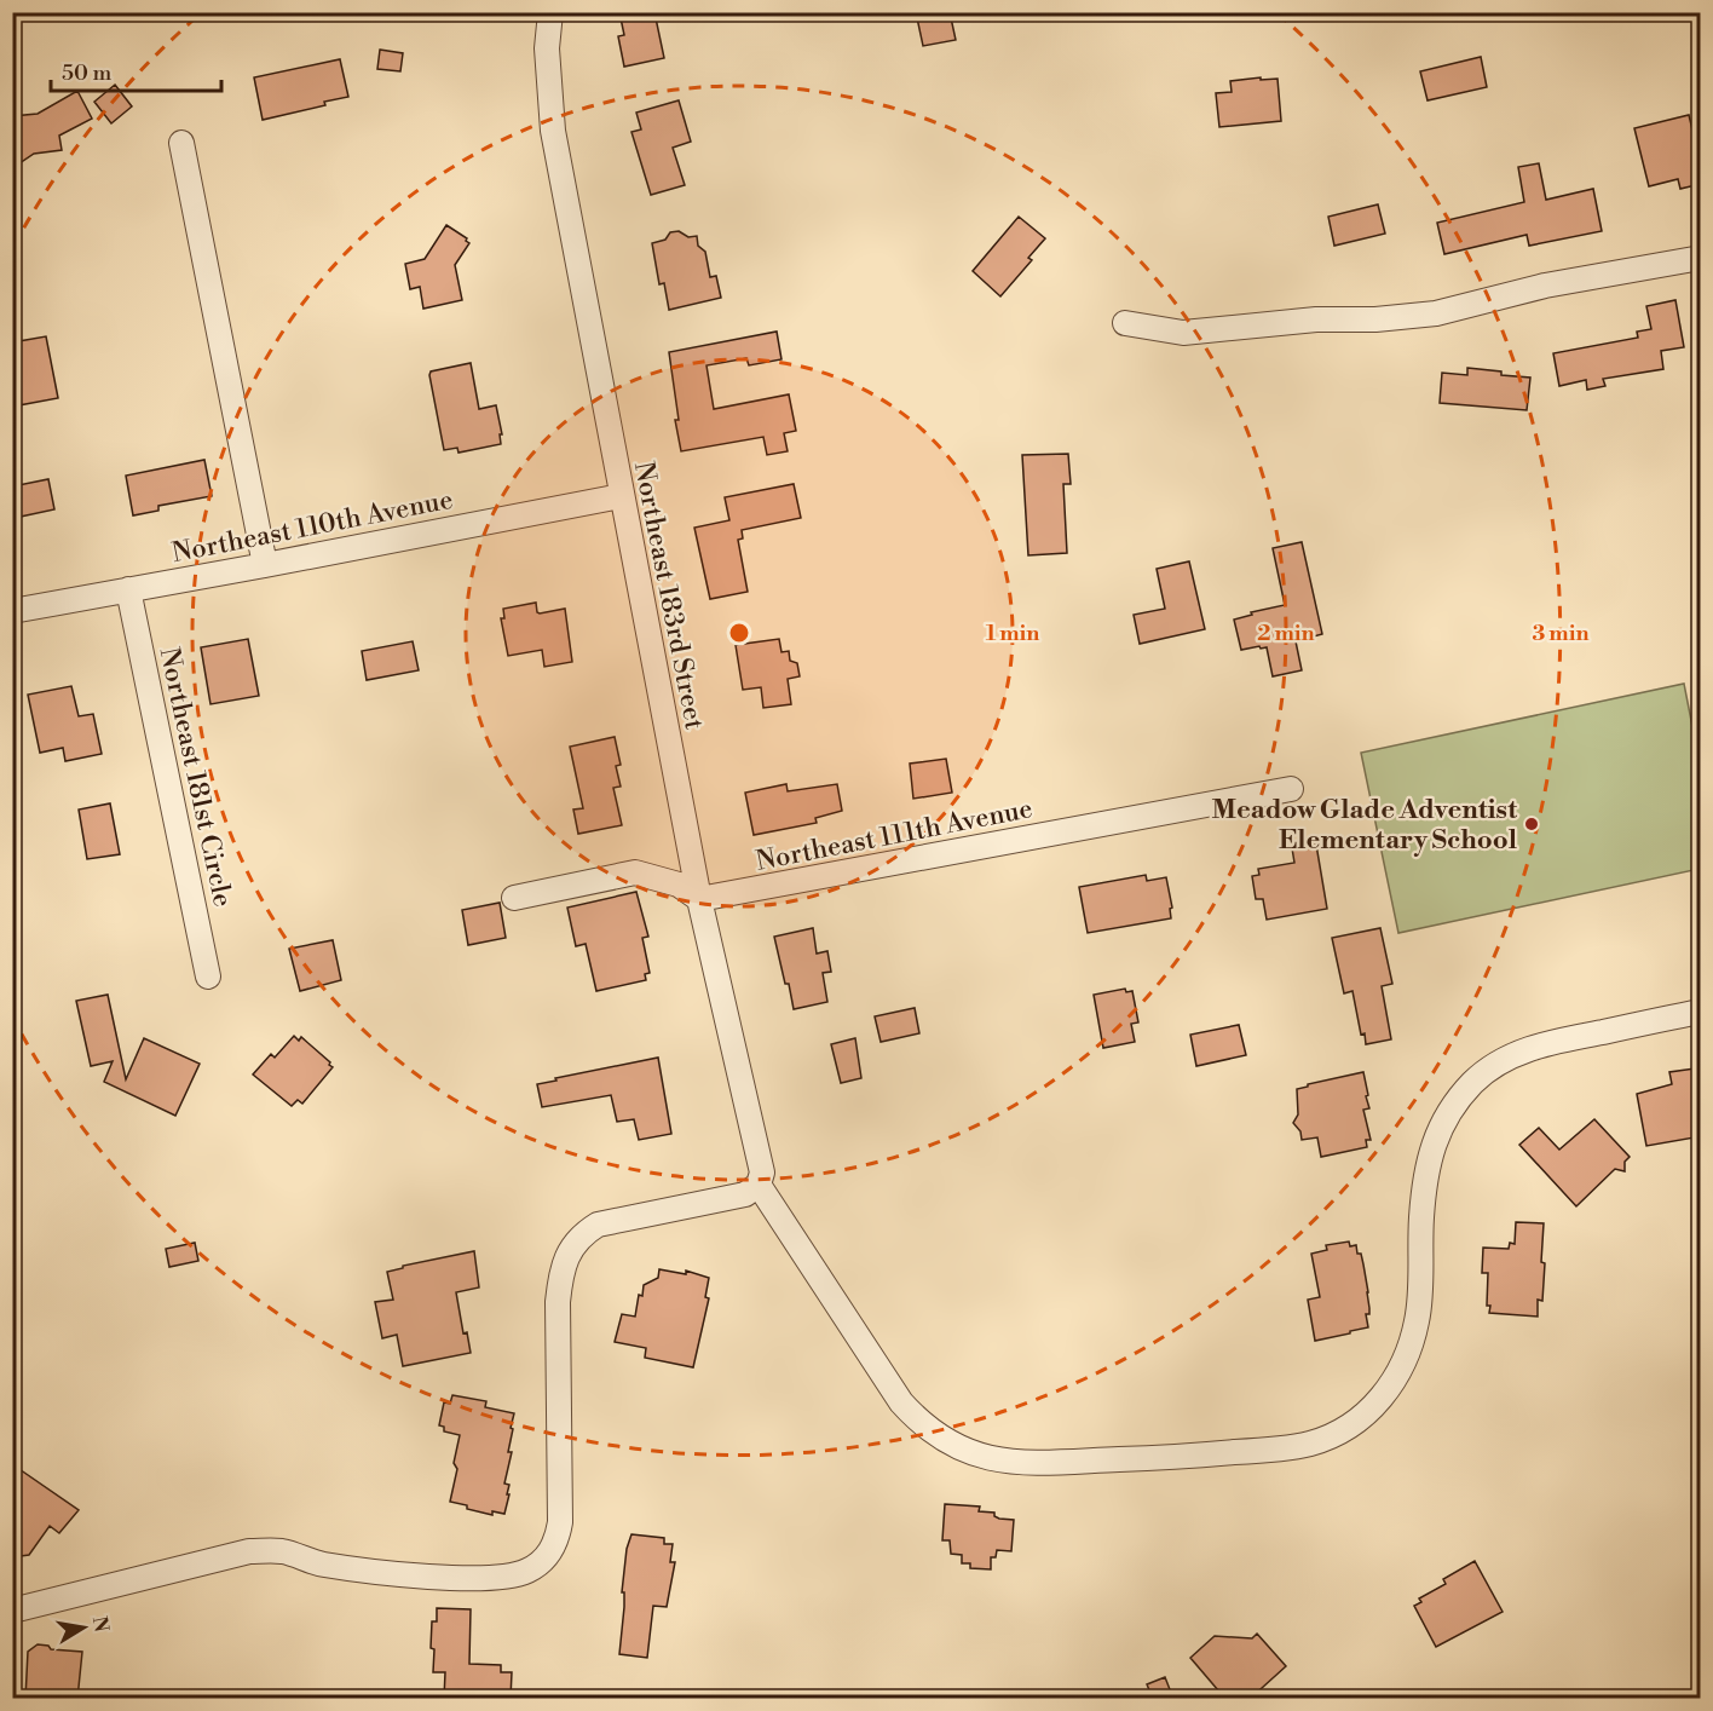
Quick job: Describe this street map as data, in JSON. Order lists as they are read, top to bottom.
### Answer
{
  "streets": {
    "street": [
      "Northeast 110th Avenue",
      "Northeast 183rd Street",
      "Northeast 181st Circle",
      "Northeast 111th Avenue"
    ]
  },
  "crossings": [
    ["Northeast 110th Avenue", "Northeast 183rd Street"],
    ["Northeast 110th Avenue", "Northeast 181st Circle"],
    ["Northeast 183rd Street", "Northeast 111th Avenue"]
  ],
  "places": ["Meadow Glade Adventist Elementary School"],
  "scale_bar": "50 m",
  "north": "right",
  "rings": ["1 min", "2 min", "3 min"]
}
